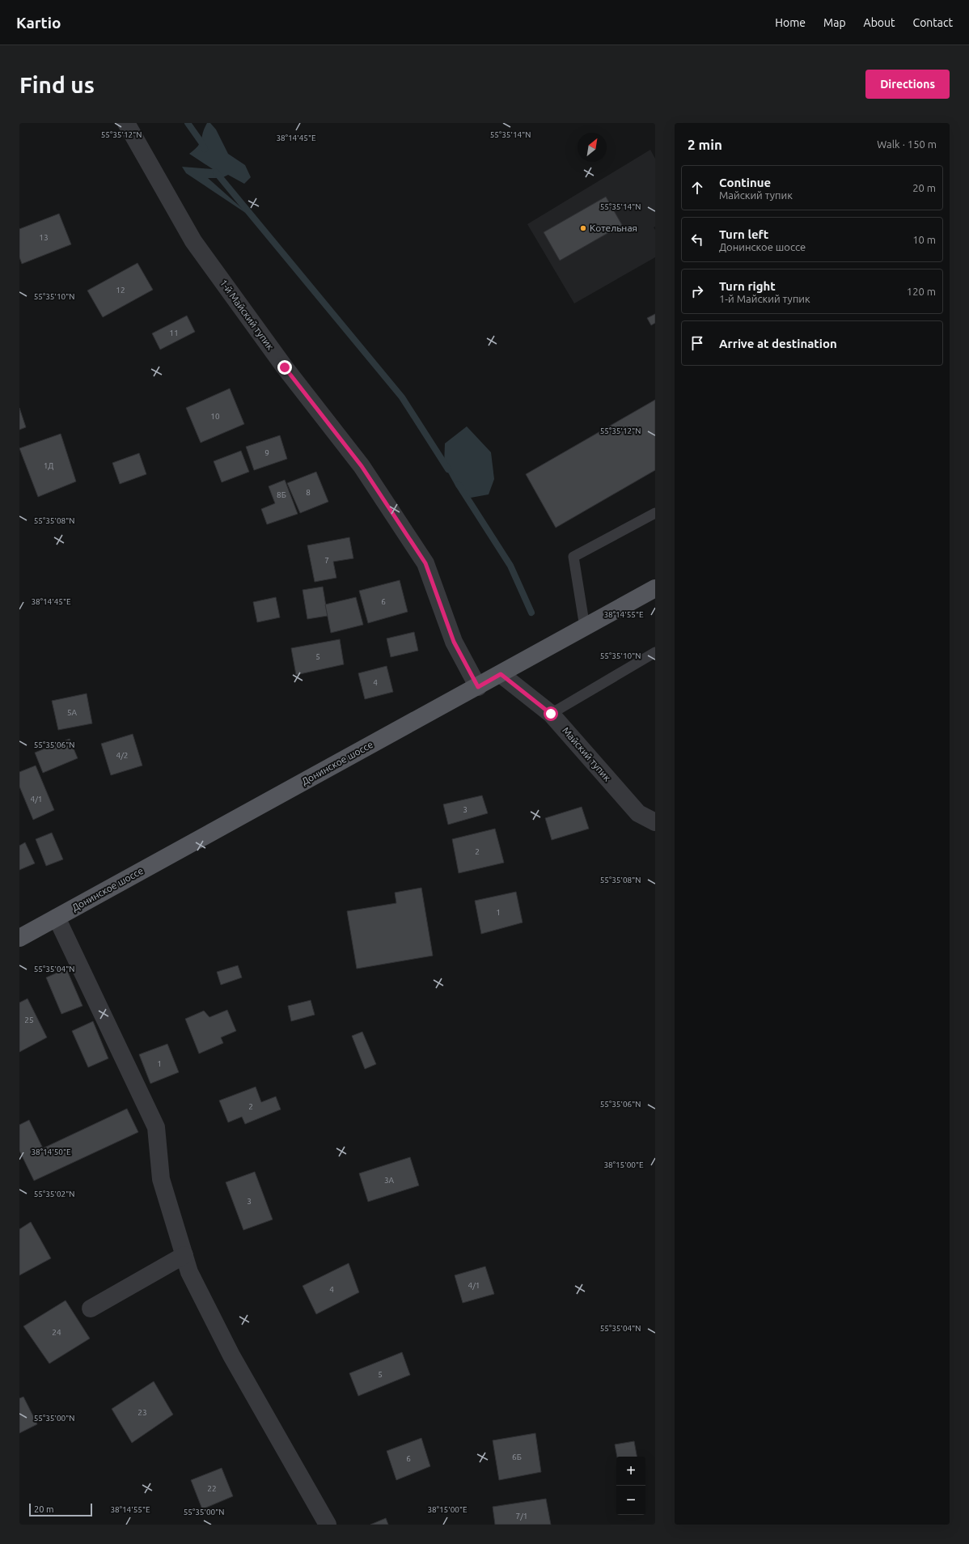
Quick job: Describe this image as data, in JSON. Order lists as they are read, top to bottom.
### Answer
{
  "streets": {
    "main road": ["Донинское шоссе"],
    "street": ["1-й Майский тупик", "Майский тупик"]
  },
  "crossings": [
    ["1-й Майский тупик", "Донинское шоссе"],
    ["Майский тупик", "Донинское шоссе"]
  ],
  "places": ["Котельная"],
  "house_numbers": [
    "13",
    "12",
    "11",
    "10",
    "9",
    "1Д",
    "8",
    "8Б",
    "7",
    "6",
    "5",
    "4",
    "5А",
    "4/2",
    "4/1",
    "3",
    "2",
    "1",
    "25",
    "1",
    "2",
    "3А",
    "3",
    "4/1",
    "4",
    "24",
    "5",
    "23",
    "6Б",
    "6",
    "22",
    "7/1"
  ],
  "scale_bar": "20 m",
  "north": "top right",
  "page": {
    "header": "Kartio",
    "nav": [
      "Home",
      "Map",
      "About",
      "Contact"
    ],
    "buttons": "Directions",
    "title": "Find us",
    "heading": ["2 min", "Walk · 150 m"],
    "list": [
      ["Continue", "Майский тупик", "20 m"],
      ["Turn left", "Донинское шоссе", "10 m"],
      ["Turn right", "1-й Майский тупик", "120 m"],
      "Arrive at destination"
    ],
    "map_buttons": ["+", "−"],
    "scale": "20 m"
  },
  "coordinates": [
    "55°35'12\"N",
    "55°35'14\"N",
    "38°14'45\"E",
    "55°35'10\"N",
    "55°35'08\"N",
    "38°14'55\"E",
    "55°35'06\"N",
    "55°35'04\"N",
    "38°14'50\"E",
    "38°15'00\"E",
    "55°35'02\"N",
    "55°35'00\"N"
  ]
}
